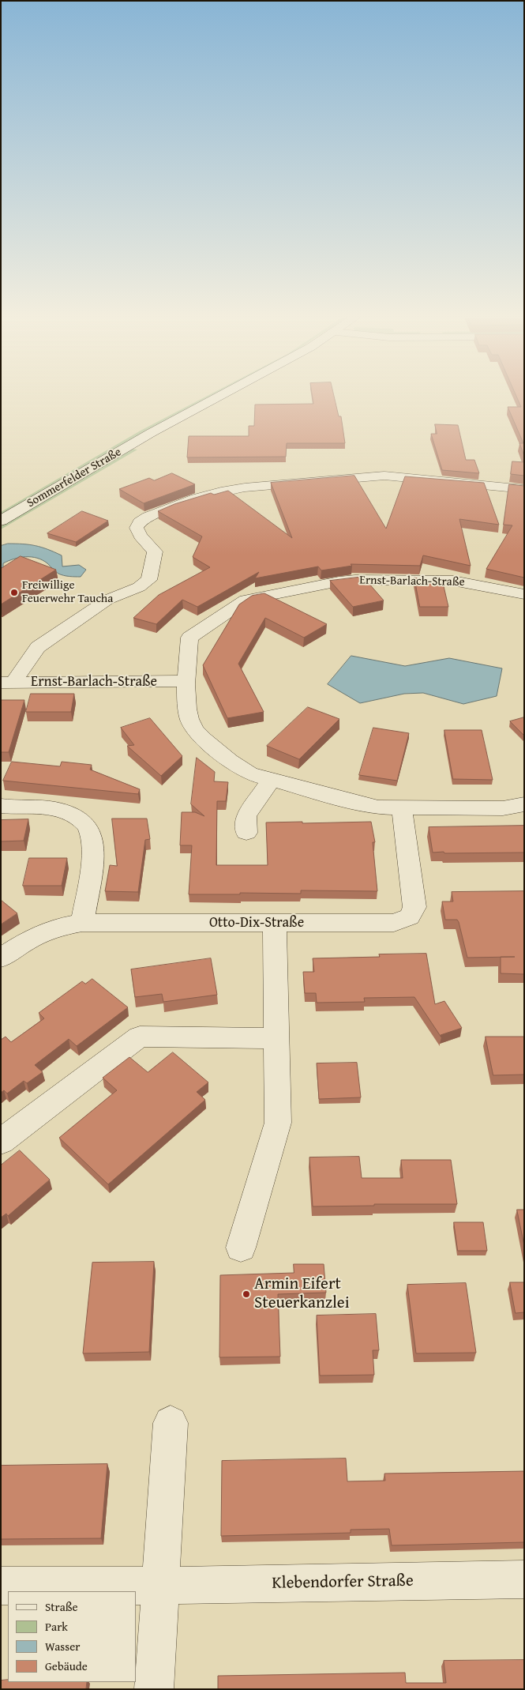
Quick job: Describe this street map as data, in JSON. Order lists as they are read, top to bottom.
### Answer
{
  "streets": {
    "street": [
      "Sommerfelder Straße",
      "Ernst-Barlach-Straße",
      "Otto-Dix-Straße",
      "Klebendorfer Straße"
    ]
  },
  "crossings": [
    ["Ernst-Barlach-Straße", "Otto-Dix-Straße"]
  ],
  "places": ["Freiwillige Feuerwehr Taucha", "Armin Eifert Steuerkanzlei"],
  "legend": [
    "Straße",
    "Park",
    "Wasser",
    "Gebäude"
  ]
}
